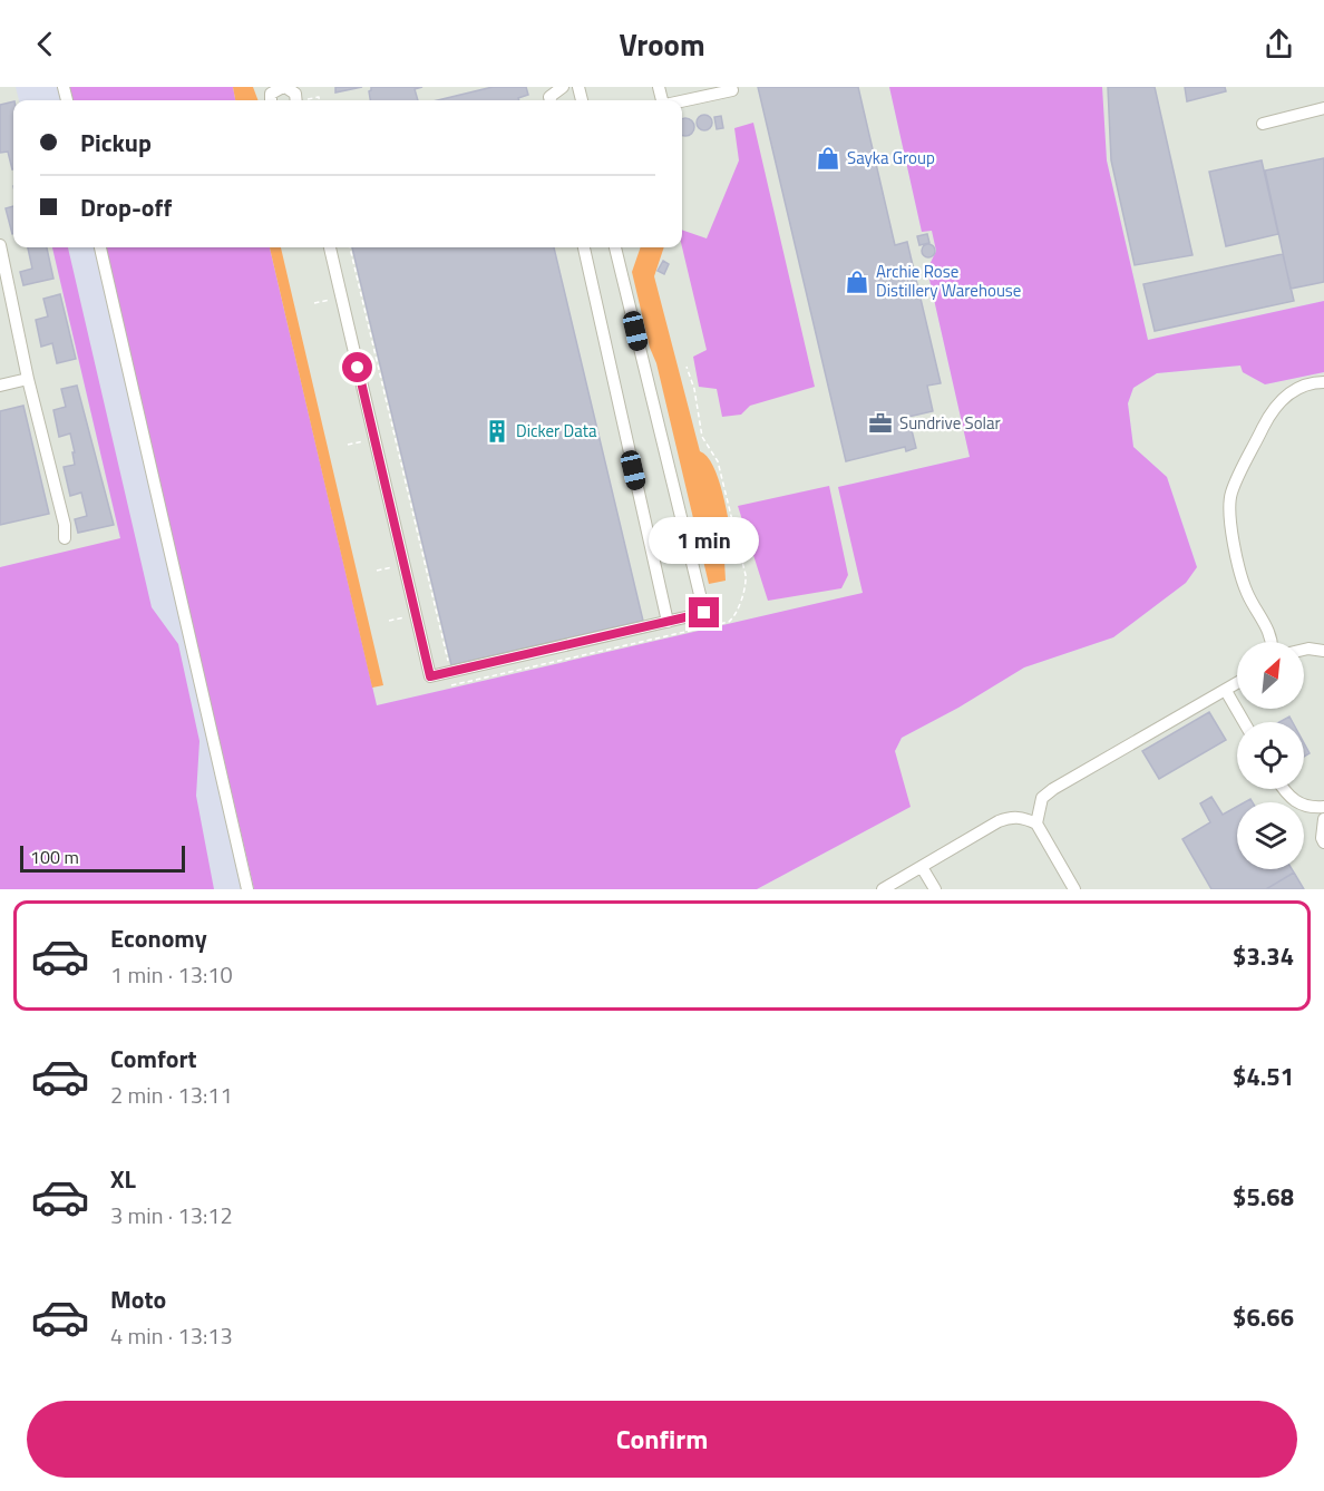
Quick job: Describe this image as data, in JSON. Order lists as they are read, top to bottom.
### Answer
{
  "places": {
    "shop": ["Sayka Group", "Archie Rose Distillery Warehouse"],
    "office": ["Sundrive Solar"],
    "building": ["Dicker Data"]
  },
  "scale_bar": "100 m",
  "north": "top right",
  "page": {
    "header": "Vroom",
    "banner": ["Pickup", "Drop-off"],
    "bubble": "1 min",
    "scale": "100 m",
    "list": [
      {
        "name": "Economy",
        "note": "1 min · 13:10",
        "value": "$3.34"
      },
      {
        "name": "Comfort",
        "note": "2 min · 13:11",
        "value": "$4.51"
      },
      {
        "name": "XL",
        "note": "3 min · 13:12",
        "value": "$5.68"
      },
      {
        "name": "Moto",
        "note": "4 min · 13:13",
        "value": "$6.66"
      }
    ],
    "buttons": "Confirm"
  }
}
